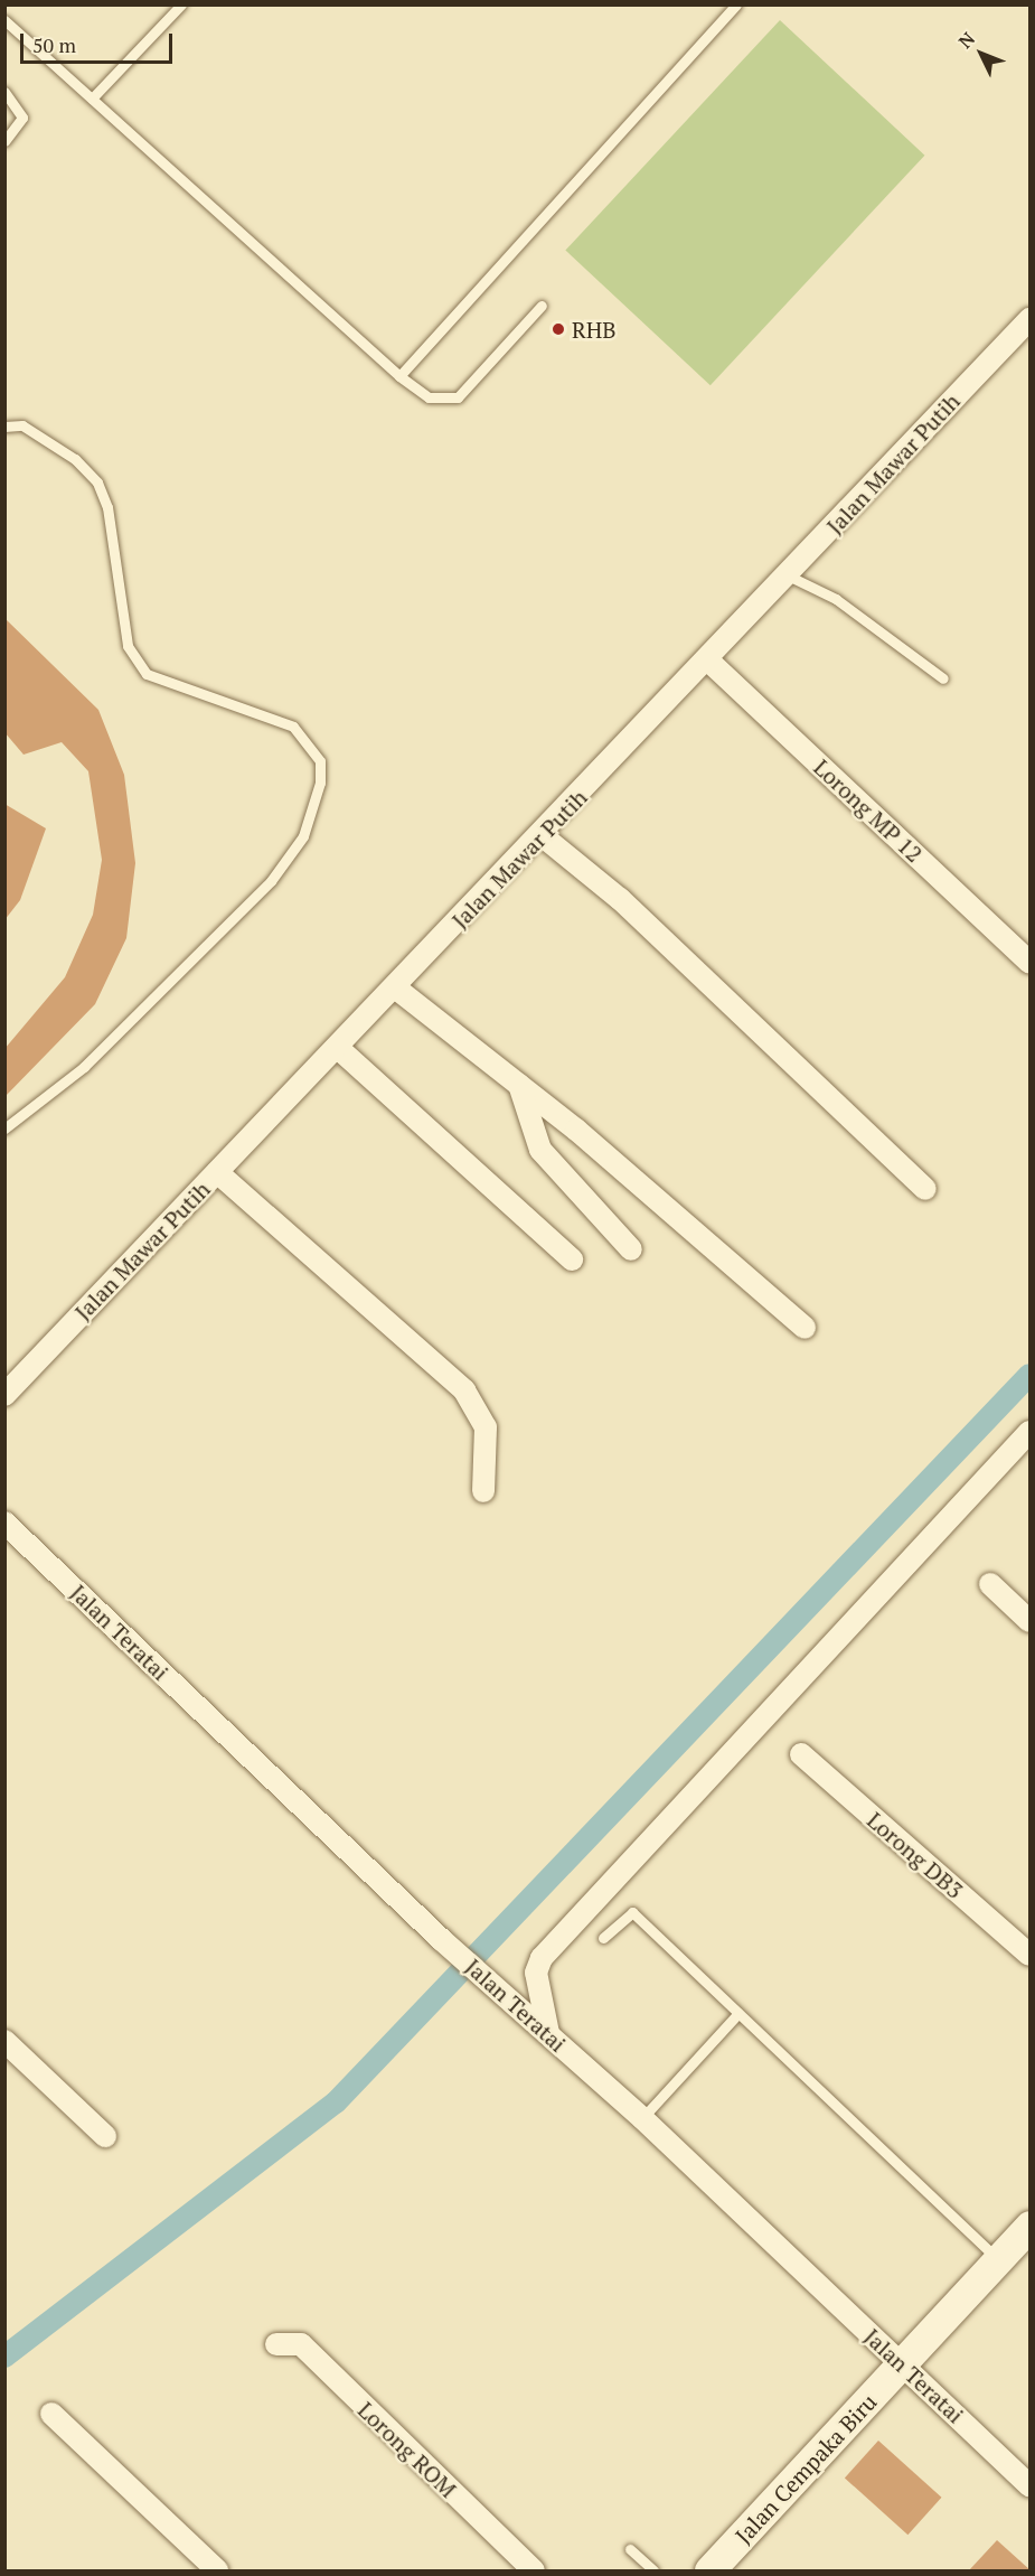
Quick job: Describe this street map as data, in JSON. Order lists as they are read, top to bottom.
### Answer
{
  "streets": {
    "street": [
      "Jalan Mawar Putih",
      "Lorong MP 12",
      "Jalan Teratai",
      "Lorong DB3",
      "Lorong ROM",
      "Jalan Cempaka Biru"
    ]
  },
  "crossings": [
    ["Jalan Mawar Putih", "Lorong MP 12"],
    ["Jalan Teratai", "Jalan Cempaka Biru"]
  ],
  "places": ["RHB"],
  "scale_bar": "50 m",
  "north": "top left"
}
